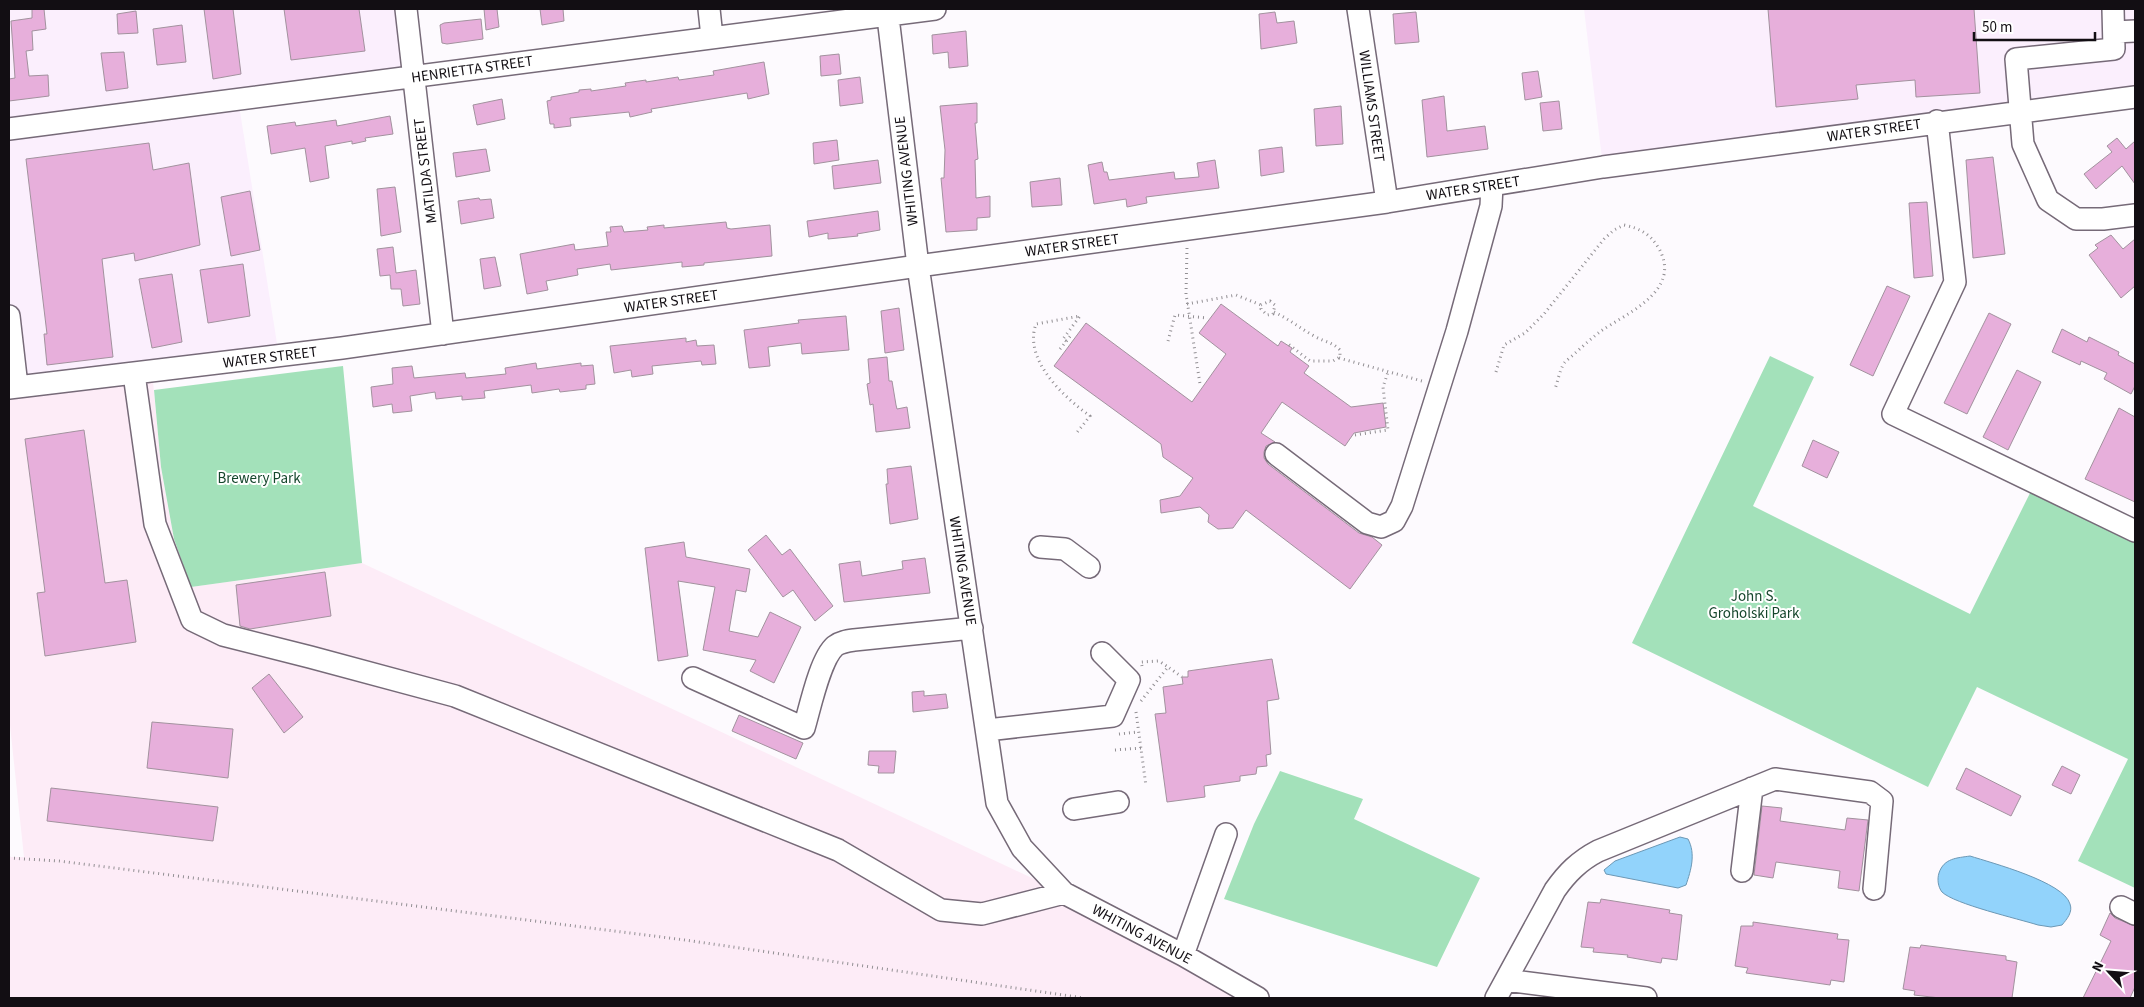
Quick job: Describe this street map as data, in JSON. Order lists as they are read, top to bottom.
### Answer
{
  "streets": {
    "street": [
      "HENRIETTA STREET",
      "WILLIAMS STREET",
      "WATER STREET",
      "MATILDA STREET",
      "WHITING AVENUE"
    ]
  },
  "crossings": [
    ["HENRIETTA STREET", "MATILDA STREET"],
    ["HENRIETTA STREET", "WHITING AVENUE"],
    ["WILLIAMS STREET", "WATER STREET"],
    ["WATER STREET", "MATILDA STREET"],
    ["WATER STREET", "WHITING AVENUE"]
  ],
  "parks": ["Brewery Park", "John S. Groholski Park"],
  "scale_bar": "50 m",
  "north": "top left"
}
